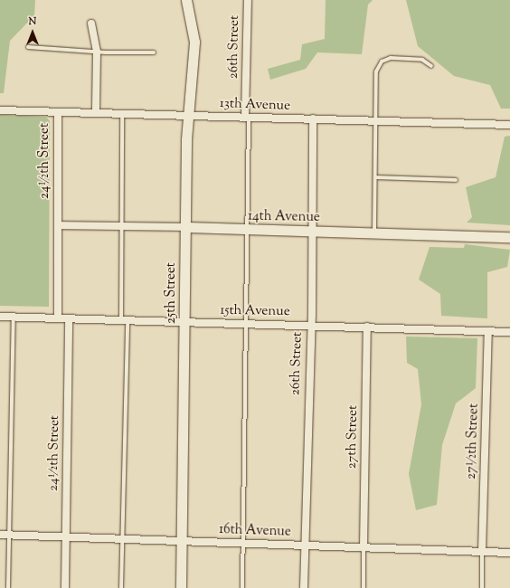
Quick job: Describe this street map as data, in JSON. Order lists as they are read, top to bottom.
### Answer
{
  "streets": {
    "street": [
      "26th Street",
      "13th Avenue",
      "24½th Street",
      "14th Avenue",
      "25th Street",
      "15th Avenue",
      "27th Street",
      "27½th Street",
      "16th Avenue"
    ]
  },
  "crossings": [
    ["26th Street", "13th Avenue"],
    ["26th Street", "14th Avenue"],
    ["26th Street", "15th Avenue"],
    ["26th Street", "16th Avenue"],
    ["13th Avenue", "24½th Street"],
    ["13th Avenue", "25th Street"],
    ["24½th Street", "14th Avenue"],
    ["24½th Street", "15th Avenue"],
    ["24½th Street", "16th Avenue"],
    ["14th Avenue", "25th Street"],
    ["25th Street", "15th Avenue"],
    ["25th Street", "16th Avenue"],
    ["15th Avenue", "27th Street"],
    ["15th Avenue", "27½th Street"],
    ["27th Street", "16th Avenue"],
    ["27½th Street", "16th Avenue"]
  ],
  "north": "top"
}
